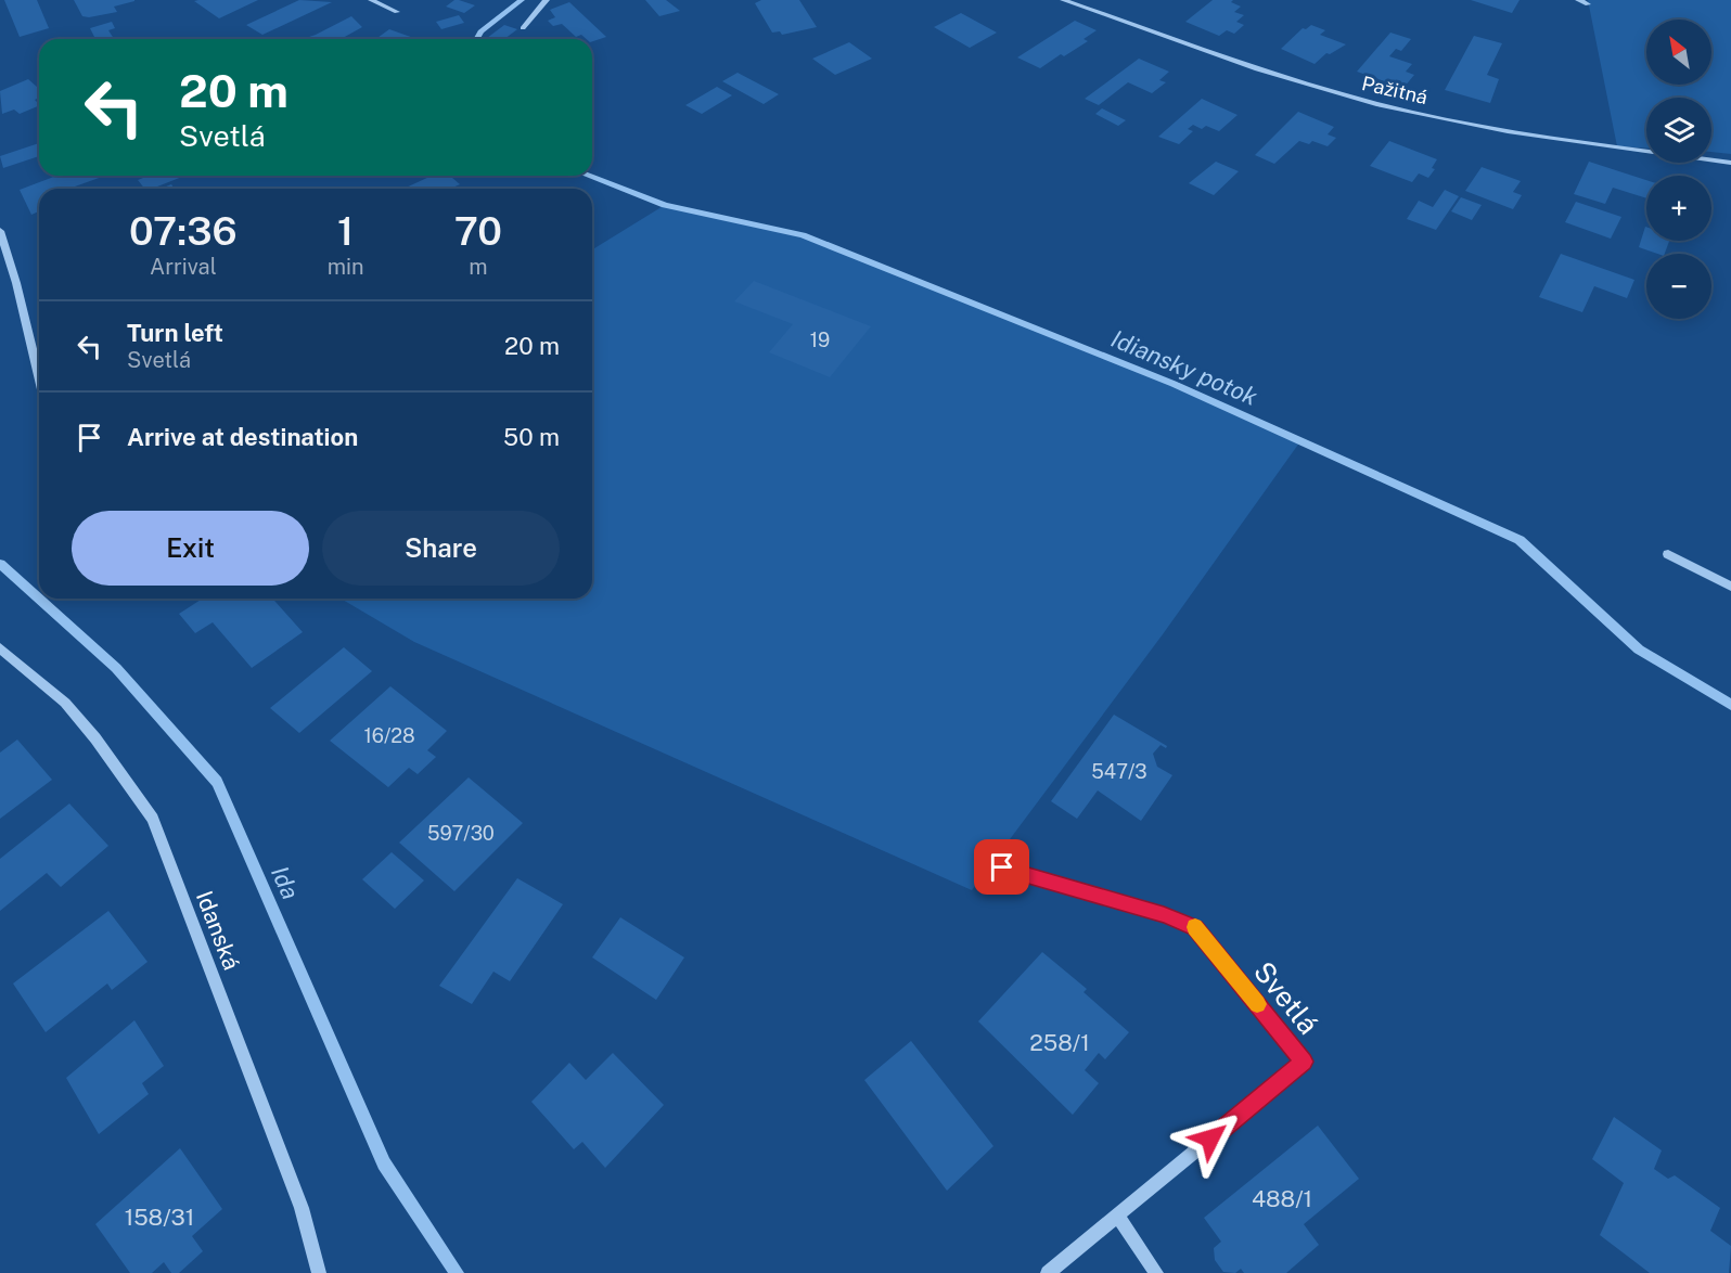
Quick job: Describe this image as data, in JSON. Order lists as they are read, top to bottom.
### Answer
{
  "streets": {
    "street": ["Pažitná", "Idanská", "Svetlá"]
  },
  "water": ["Idiansky potok", "Ida"],
  "house_numbers": [
    "19",
    "16/28",
    "547/3",
    "597/30",
    "258/1",
    "488/1",
    "158/31"
  ],
  "north": "top left",
  "page": {
    "map_buttons": ["+", "−"],
    "turn": ["20 m", "Svetlá"],
    "eta": [
      "07:36",
      "Arrival",
      "1",
      "min",
      "70",
      "m"
    ],
    "list": [
      {
        "name": "Turn left",
        "note": "Svetlá",
        "value": "20 m"
      },
      {
        "name": "Arrive at destination",
        "value": "50 m"
      }
    ],
    "buttons": ["Exit", "Share"]
  }
}
